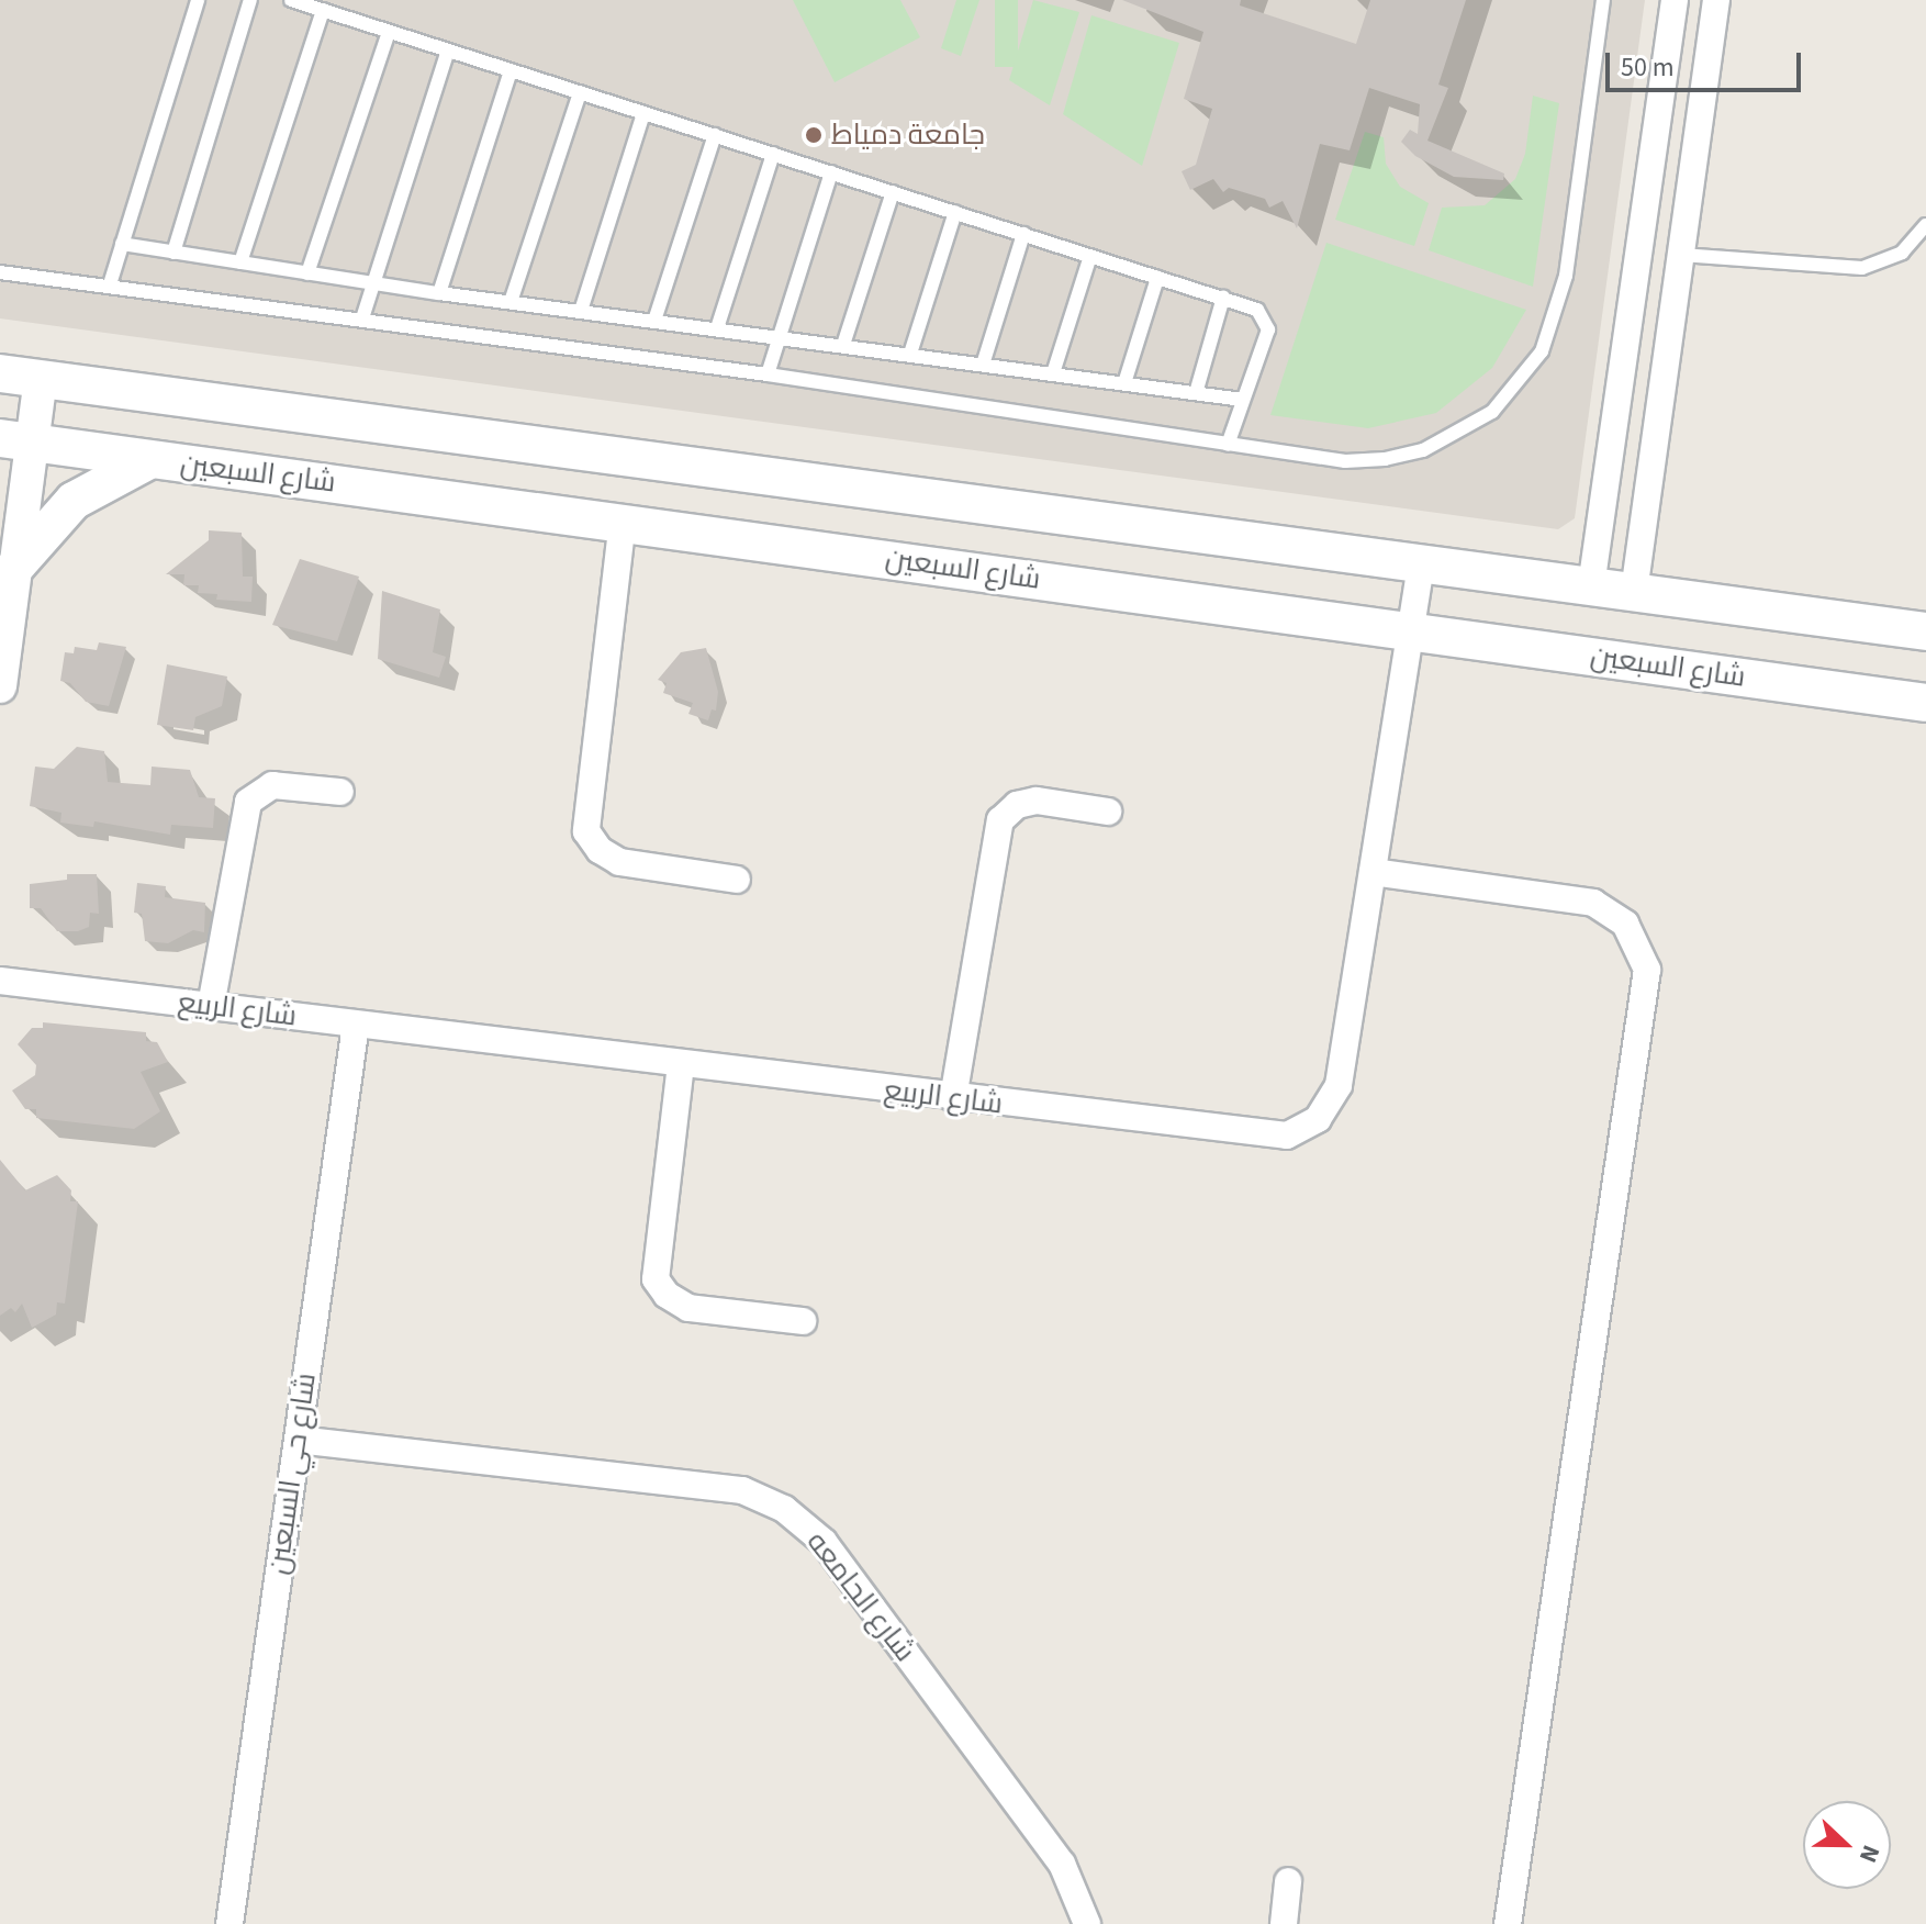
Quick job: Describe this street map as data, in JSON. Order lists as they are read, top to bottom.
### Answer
{
  "streets": {
    "main road": ["شارع السبعين"],
    "street": ["شارع الربيع", "شارع حي السبعين", "شارع الجامعه"]
  },
  "crossings": [
    ["شارع السبعين", "شارع الربيع"],
    ["شارع الربيع", "شارع حي السبعين"],
    ["شارع حي السبعين", "شارع الجامعه"]
  ],
  "places": ["جامعة دمياط"],
  "scale_bar": "50 m",
  "north": "right"
}
